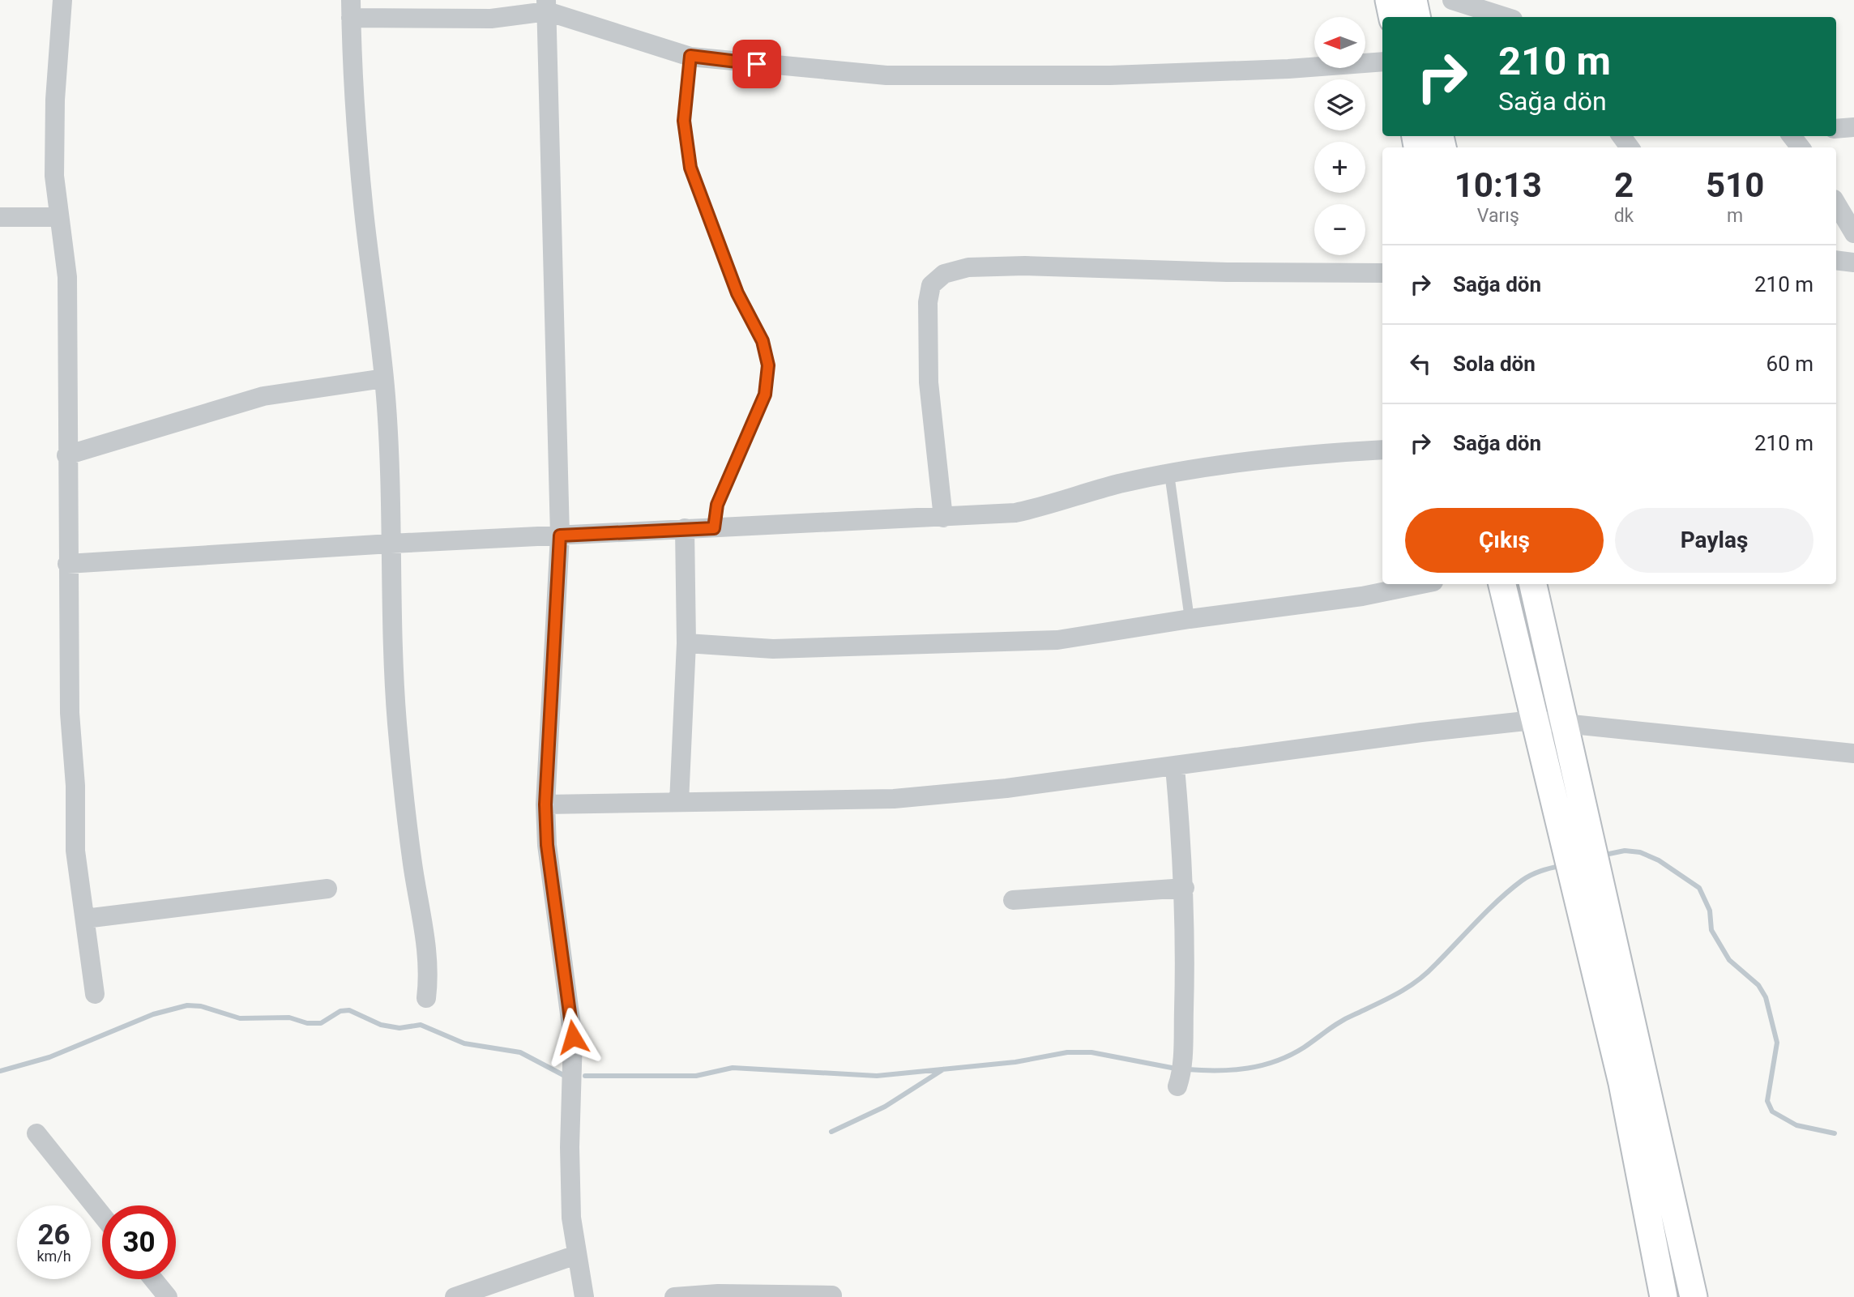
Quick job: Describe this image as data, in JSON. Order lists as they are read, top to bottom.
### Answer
{
  "north": "left",
  "page": {
    "map_buttons": ["+", "−"],
    "turn": ["210 m", "Sağa dön"],
    "eta": [
      "10:13",
      "Varış",
      "2",
      "dk",
      "510",
      "m"
    ],
    "list": [
      {
        "name": "Sağa dön",
        "value": "210 m"
      },
      {
        "name": "Sola dön",
        "value": "60 m"
      },
      {
        "name": "Sağa dön",
        "value": "210 m"
      }
    ],
    "buttons": ["Çıkış", "Paylaş"],
    "speed": "26 km/h",
    "limit": "30"
  }
}
